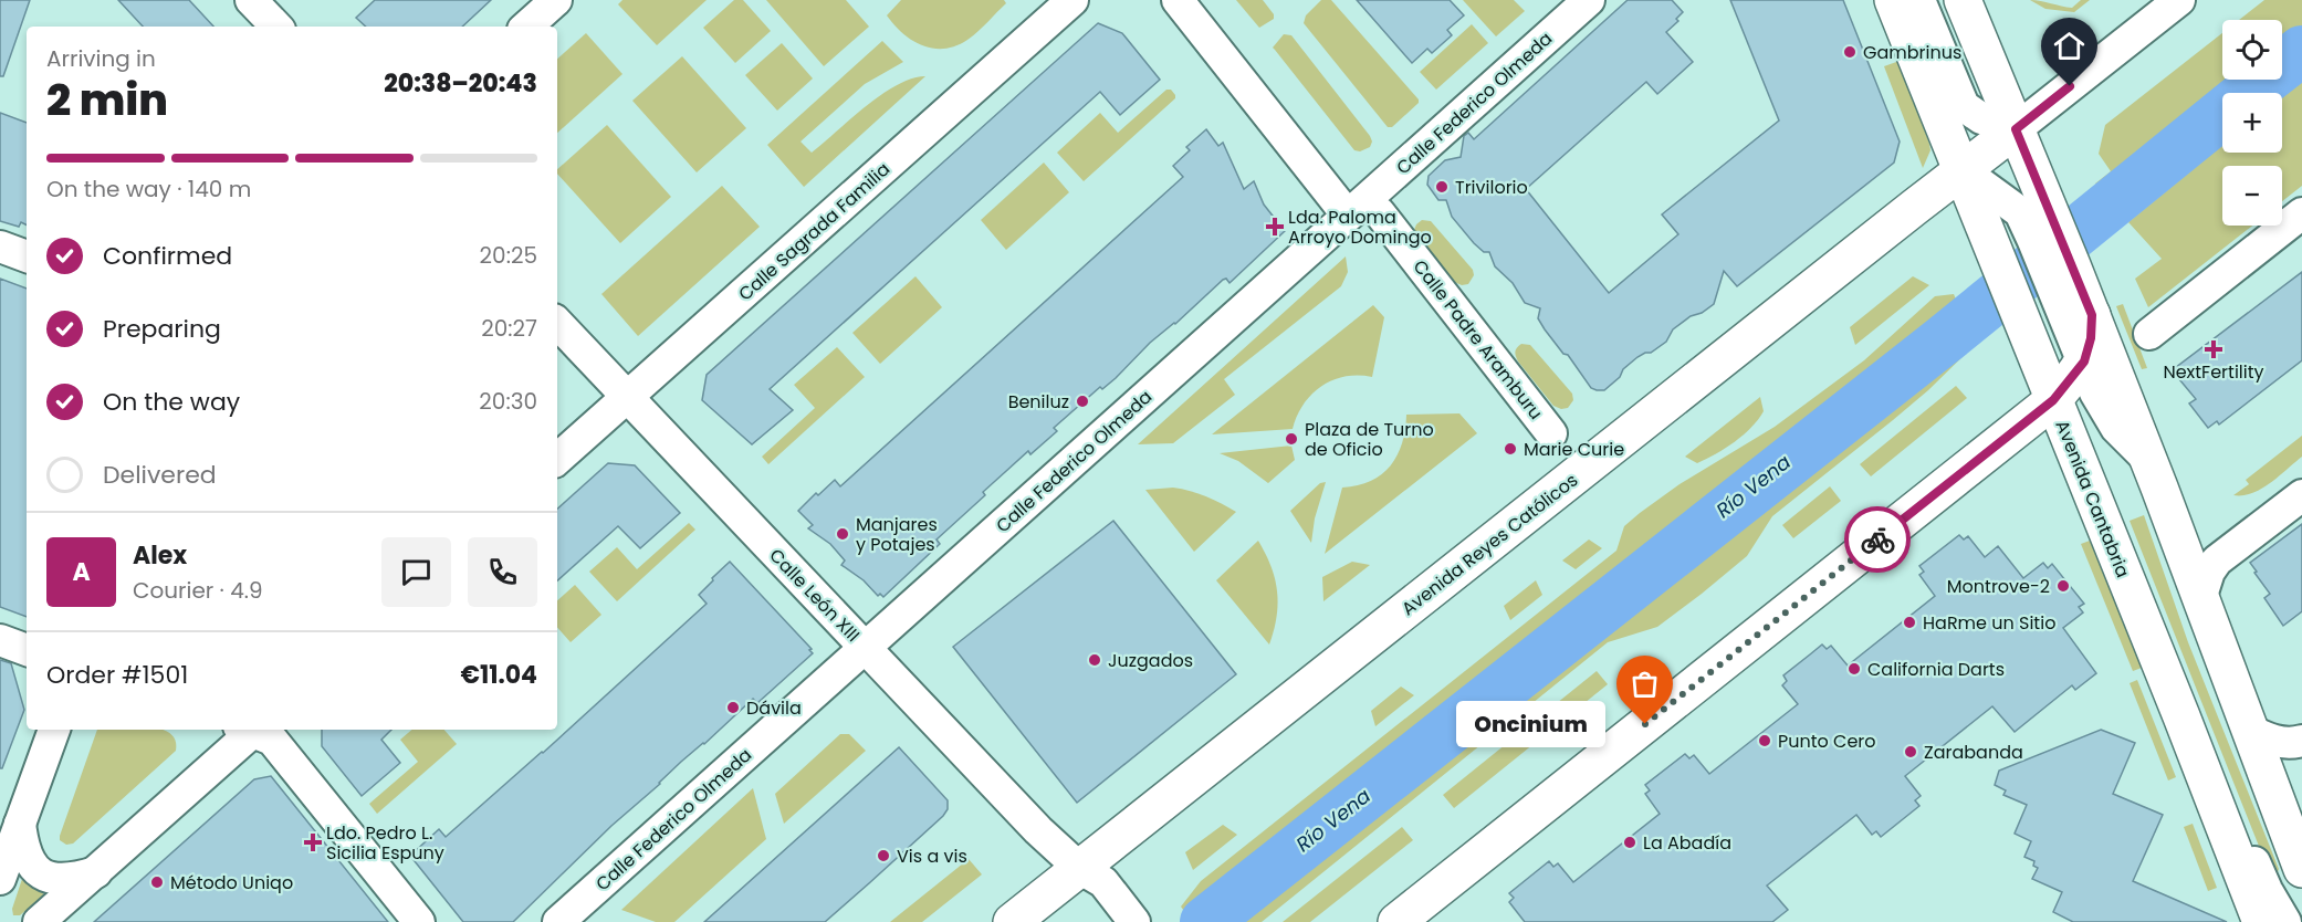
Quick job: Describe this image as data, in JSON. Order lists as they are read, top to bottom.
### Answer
{
  "streets": {
    "street": [
      "Calle Federico Olmeda",
      "Calle Sagrada Familia",
      "Calle Padre Aramburu",
      "Avenida Cantabria",
      "Avenida Reyes Católicos",
      "Calle León XIII"
    ]
  },
  "crossings": [
    ["Calle Federico Olmeda", "Calle León XIII"],
    ["Calle Sagrada Familia", "Calle León XIII"],
    ["Avenida Cantabria", "Avenida Reyes Católicos"],
    ["Avenida Reyes Católicos", "Calle León XIII"]
  ],
  "water": ["Río Vena"],
  "places": {
    "other": [
      "Gambrinus",
      "Trivilorio",
      "Beniluz",
      "Plaza de Turno de Oficio",
      "Marie Curie",
      "Manjares y Potajes",
      "Montrove-2",
      "HaRme un Sitio",
      "Juzgados",
      "California Darts",
      "Dávila",
      "Oncinium",
      "Punto Cero",
      "Zarabanda",
      "La Abadía",
      "Vis a vis",
      "Método Uniqo"
    ],
    "health": ["Lda. Paloma Arroyo Domingo", "NextFertility", "Ldo. Pedro L. Sicilia Espuny"]
  },
  "page": {
    "map_buttons": ["+", "−"],
    "heading": ["2 min", "Arriving in", "20:38–20:43"],
    "panel": [
      "Alex",
      "Courier · 4.9",
      "Order #1501",
      "€11.04"
    ],
    "bar": "On the way · 140 m",
    "list": [
      ["Confirmed", "20:25"],
      ["Preparing", "20:27"],
      ["On the way", "20:30"],
      "Delivered"
    ],
    "round": "A",
    "bubble": "Oncinium"
  }
}
